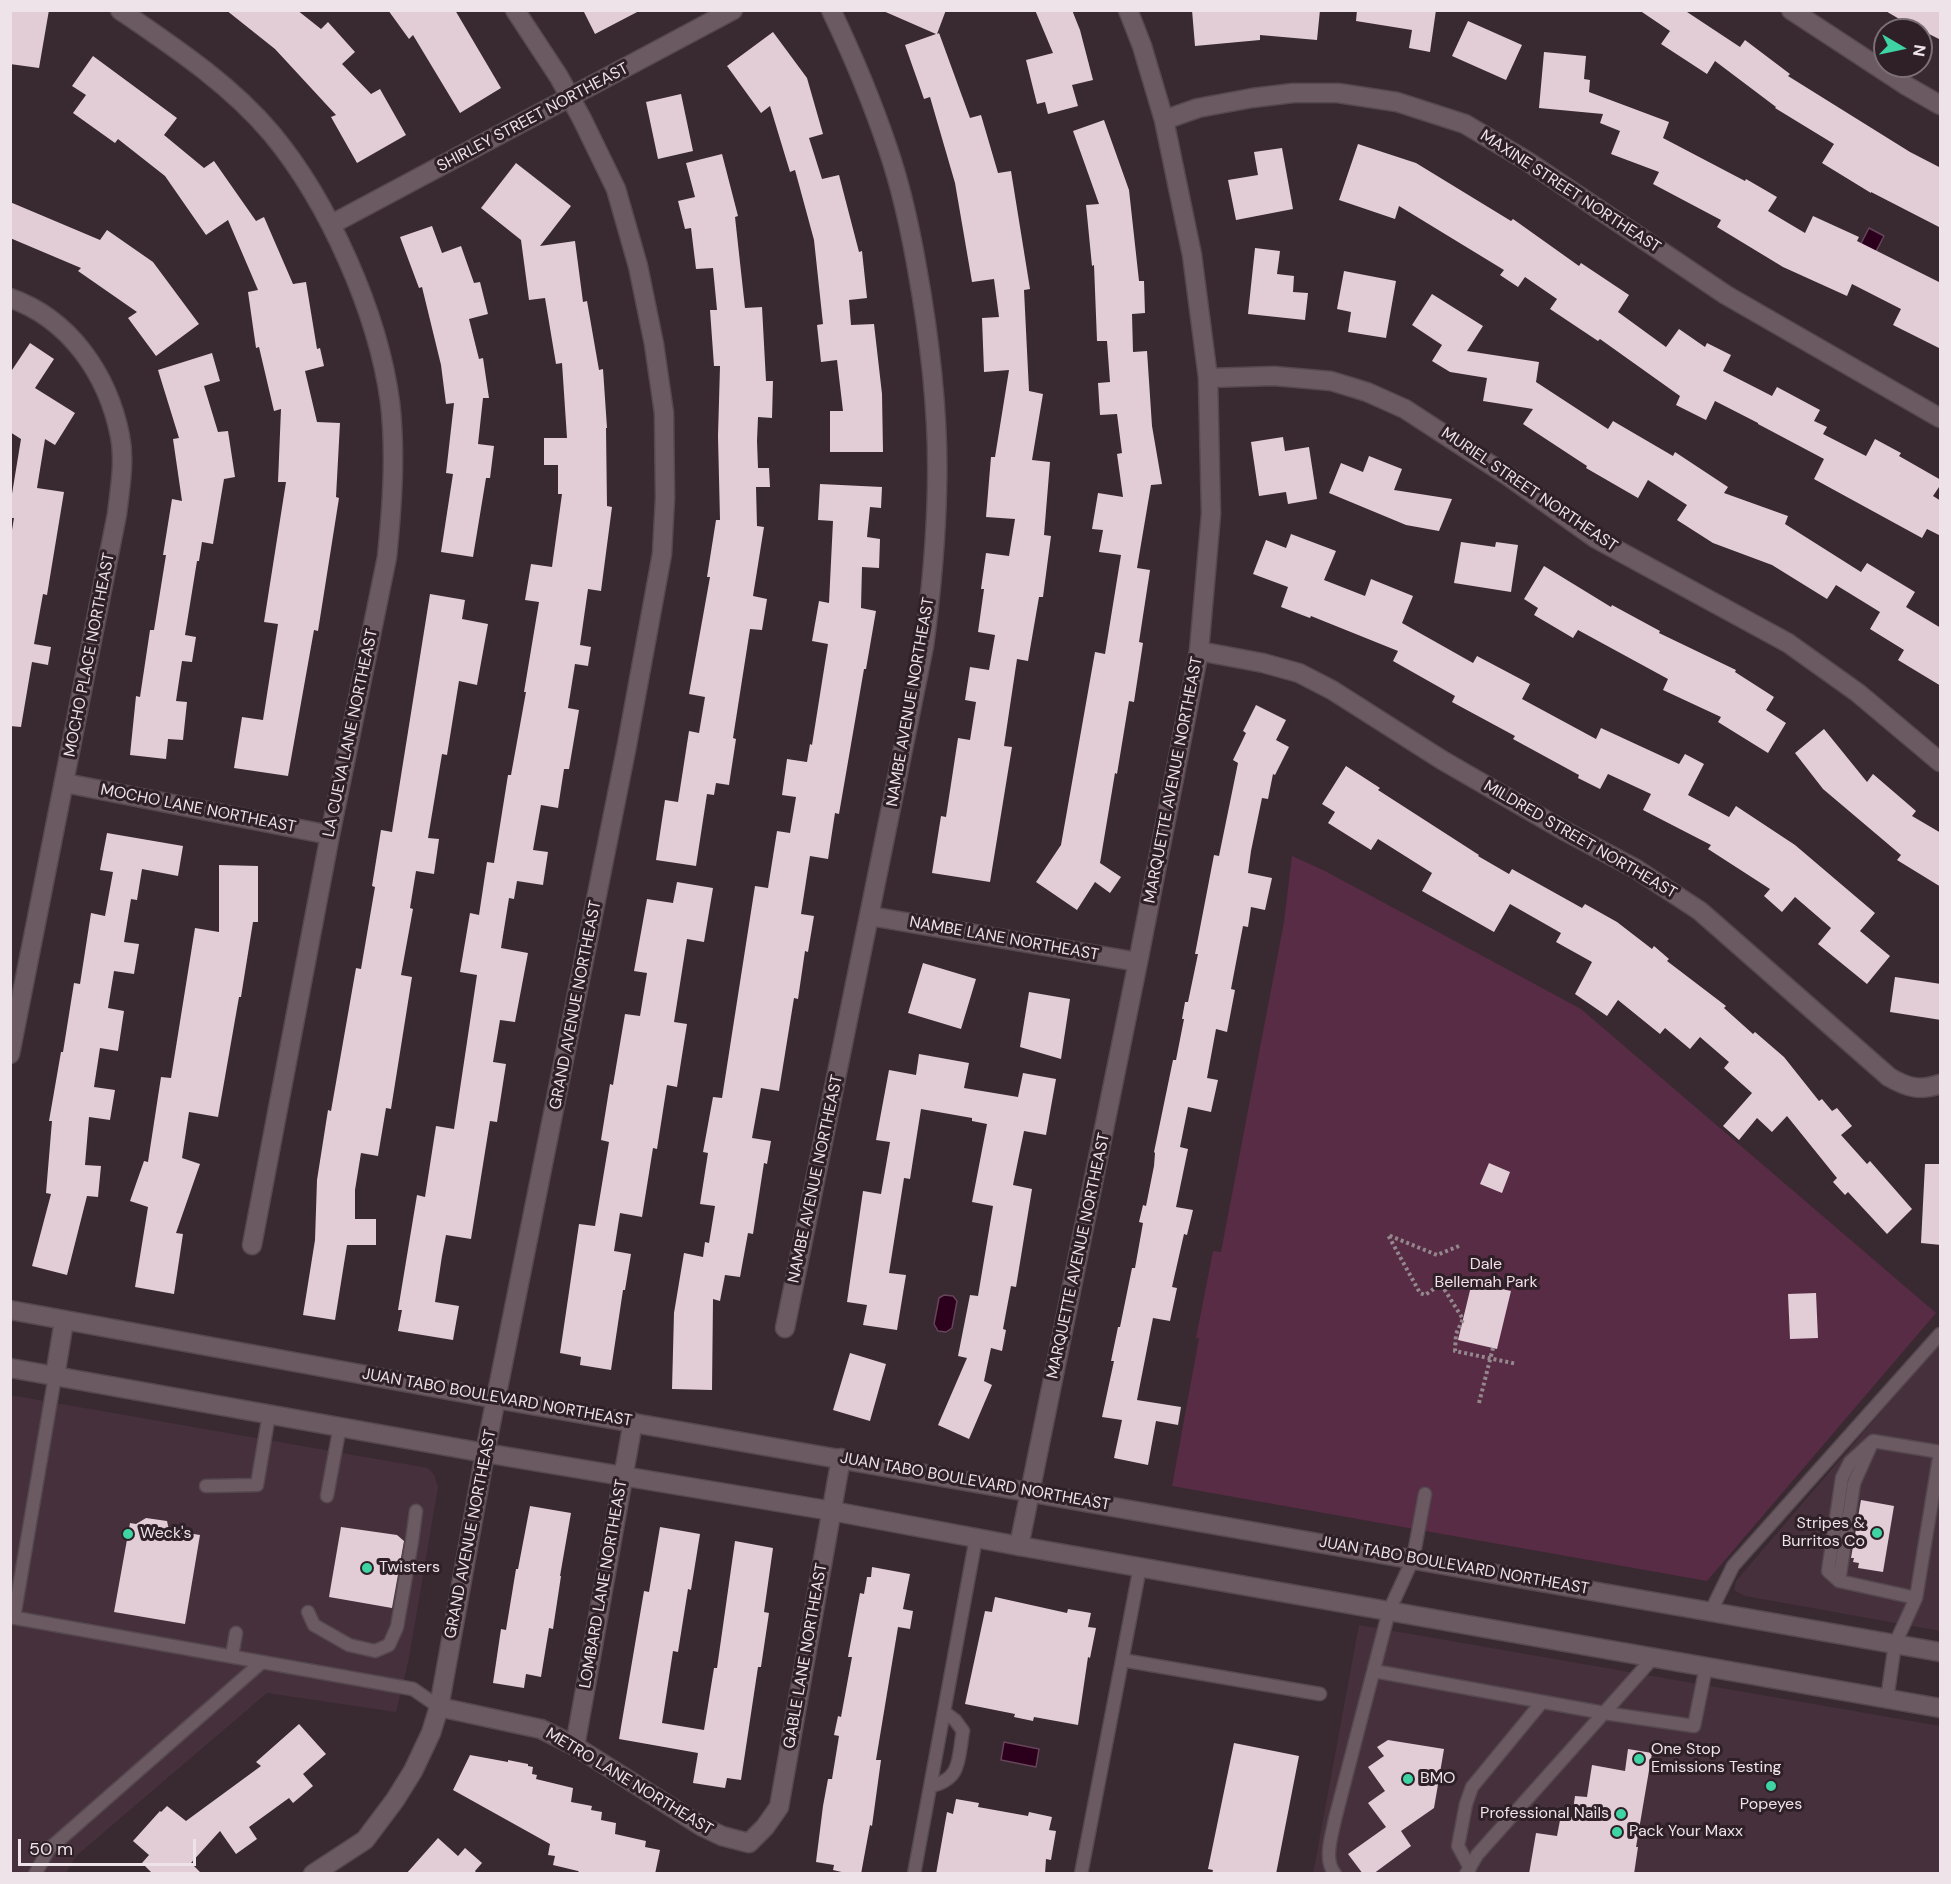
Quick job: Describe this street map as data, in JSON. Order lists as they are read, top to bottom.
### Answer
{
  "streets": {
    "street": [
      "SHIRLEY STREET NORTHEAST",
      "MAXINE STREET NORTHEAST",
      "MURIEL STREET NORTHEAST",
      "MOCHO PLACE NORTHEAST",
      "NAMBE AVENUE NORTHEAST",
      "LA CUEVA LANE NORTHEAST",
      "MARQUETTE AVENUE NORTHEAST",
      "MOCHO LANE NORTHEAST",
      "MILDRED STREET NORTHEAST",
      "NAMBE LANE NORTHEAST",
      "GRAND AVENUE NORTHEAST",
      "JUAN TABO BOULEVARD NORTHEAST",
      "LOMBARD LANE NORTHEAST",
      "GABLE LANE NORTHEAST",
      "METRO LANE NORTHEAST"
    ]
  },
  "crossings": [
    ["SHIRLEY STREET NORTHEAST", "LA CUEVA LANE NORTHEAST"],
    ["SHIRLEY STREET NORTHEAST", "GRAND AVENUE NORTHEAST"],
    ["MAXINE STREET NORTHEAST", "MARQUETTE AVENUE NORTHEAST"],
    ["MURIEL STREET NORTHEAST", "MARQUETTE AVENUE NORTHEAST"],
    ["MOCHO PLACE NORTHEAST", "MOCHO LANE NORTHEAST"],
    ["NAMBE AVENUE NORTHEAST", "NAMBE LANE NORTHEAST"],
    ["LA CUEVA LANE NORTHEAST", "MOCHO LANE NORTHEAST"],
    ["MARQUETTE AVENUE NORTHEAST", "MILDRED STREET NORTHEAST"],
    ["MARQUETTE AVENUE NORTHEAST", "NAMBE LANE NORTHEAST"],
    ["MARQUETTE AVENUE NORTHEAST", "JUAN TABO BOULEVARD NORTHEAST"],
    ["GRAND AVENUE NORTHEAST", "JUAN TABO BOULEVARD NORTHEAST"],
    ["GRAND AVENUE NORTHEAST", "METRO LANE NORTHEAST"],
    ["JUAN TABO BOULEVARD NORTHEAST", "LOMBARD LANE NORTHEAST"],
    ["JUAN TABO BOULEVARD NORTHEAST", "GABLE LANE NORTHEAST"],
    ["LOMBARD LANE NORTHEAST", "METRO LANE NORTHEAST"],
    ["GABLE LANE NORTHEAST", "METRO LANE NORTHEAST"]
  ],
  "parks": ["Dale Bellemah Park"],
  "places": [
    "Stripes & Burritos Co",
    "Weck's",
    "Twisters",
    "One Stop Emissions Testing",
    "BMO",
    "Popeyes",
    "Professional Nails",
    "Pack Your Maxx"
  ],
  "scale_bar": "50 m",
  "north": "right"
}
